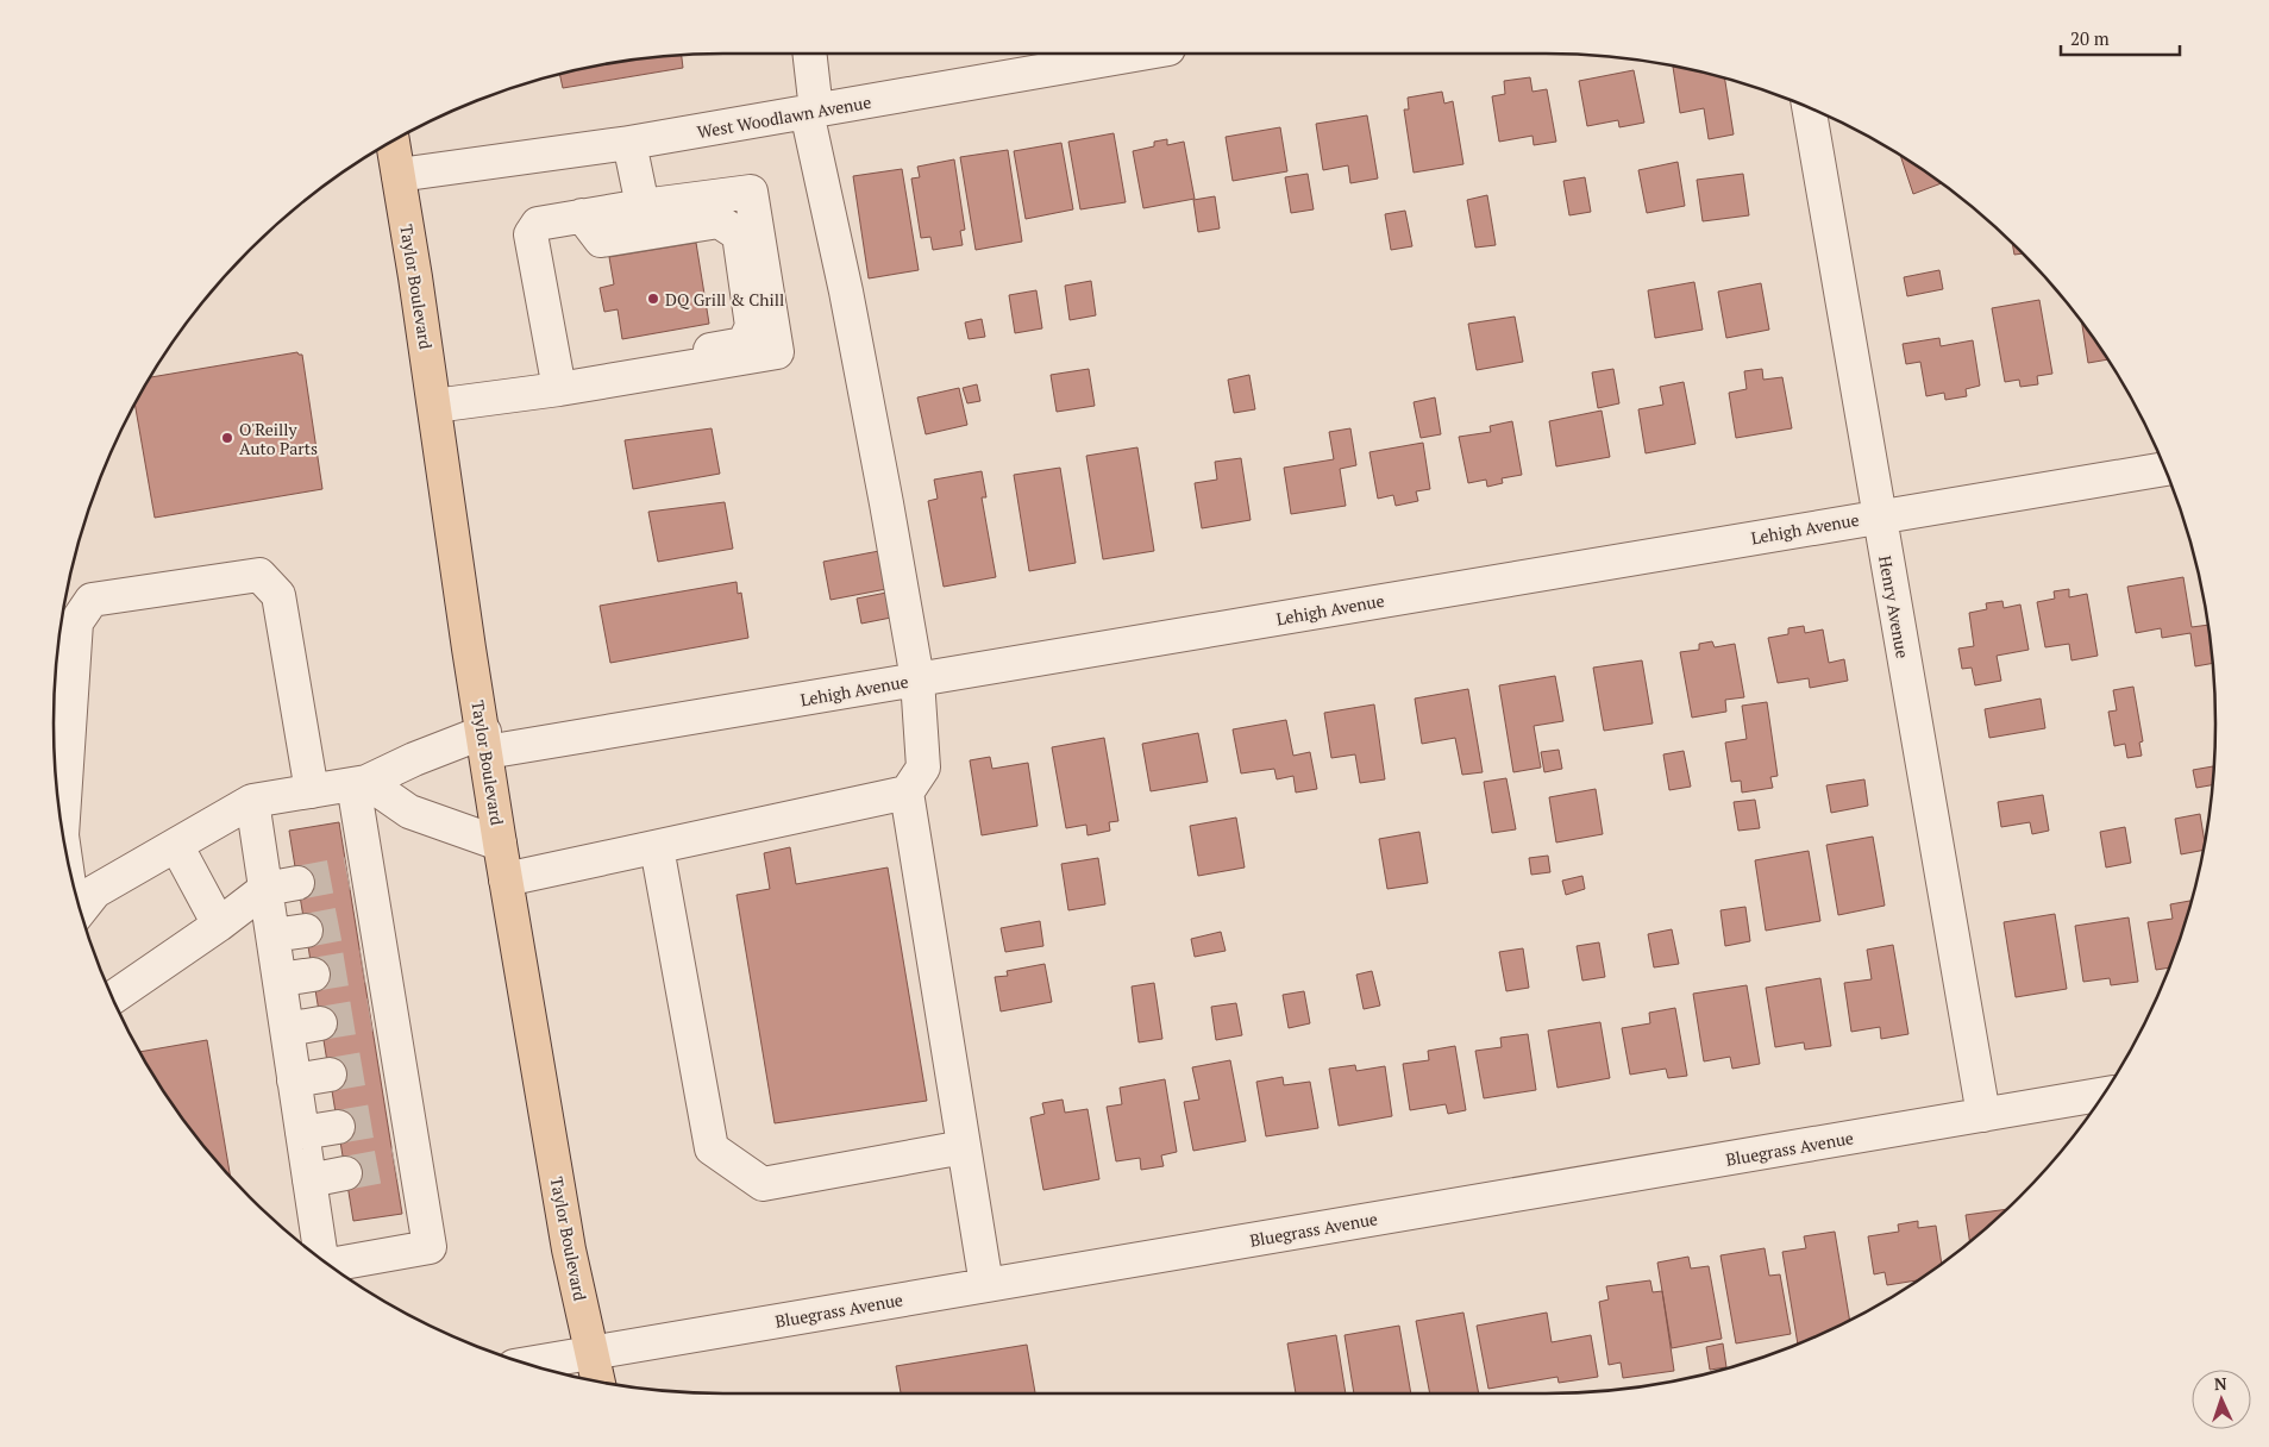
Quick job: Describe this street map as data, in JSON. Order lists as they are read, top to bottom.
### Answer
{
  "streets": {
    "main road": ["Taylor Boulevard"],
    "street": [
      "West Woodlawn Avenue",
      "Lehigh Avenue",
      "Henry Avenue",
      "Bluegrass Avenue"
    ]
  },
  "crossings": [
    ["West Woodlawn Avenue", "Taylor Boulevard"],
    ["Taylor Boulevard", "Lehigh Avenue"],
    ["Taylor Boulevard", "Bluegrass Avenue"],
    ["Lehigh Avenue", "Henry Avenue"],
    ["Henry Avenue", "Bluegrass Avenue"]
  ],
  "places": ["DQ Grill & Chill", "O'Reilly Auto Parts"],
  "scale_bar": "20 m",
  "north": "top"
}
